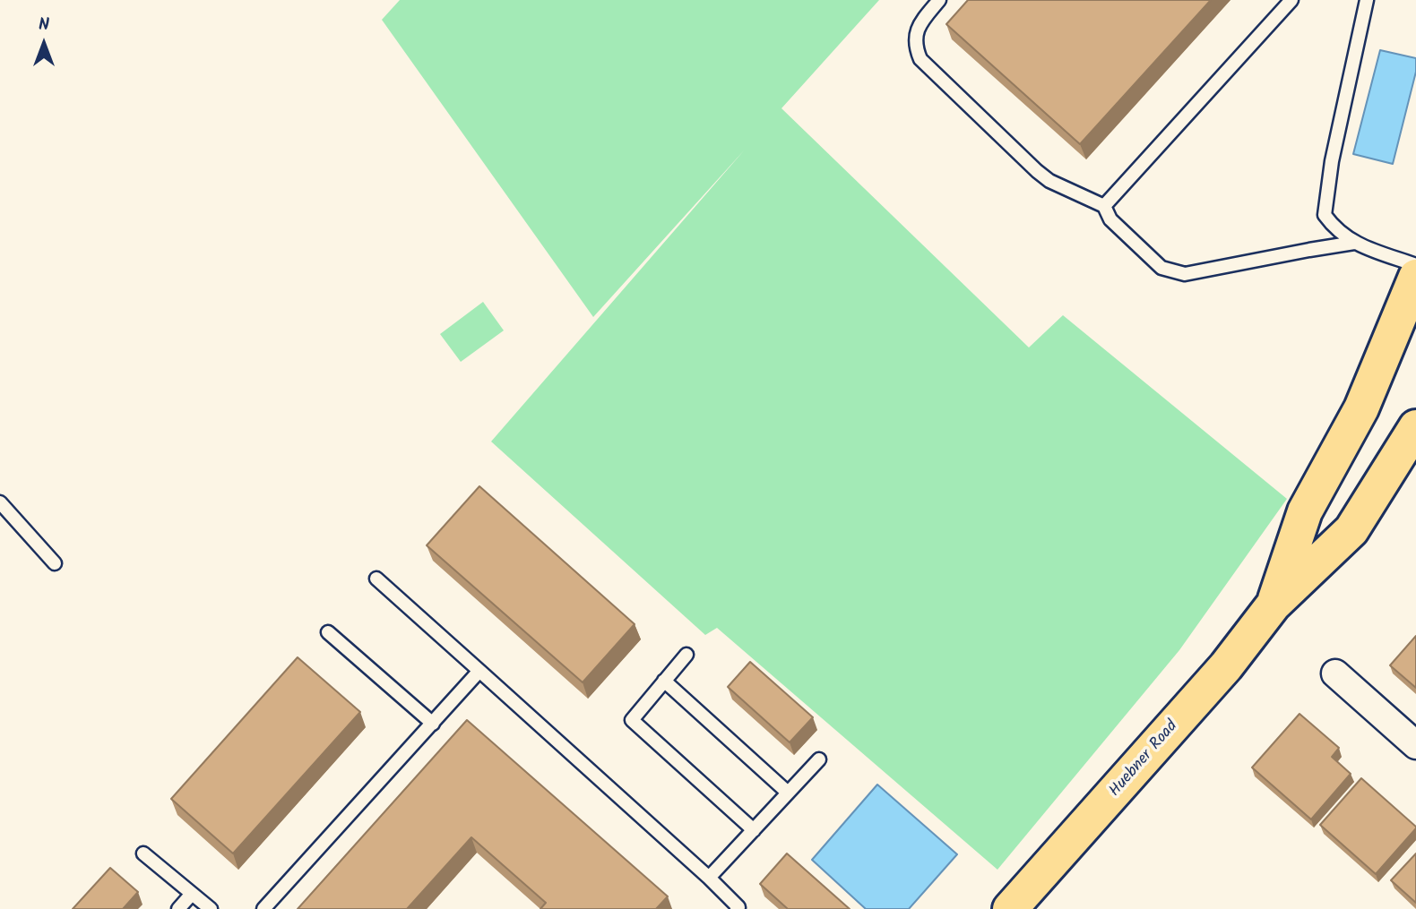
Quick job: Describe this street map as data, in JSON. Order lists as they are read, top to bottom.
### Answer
{
  "streets": {
    "main road": ["Huebner Road"]
  },
  "north": "top"
}
